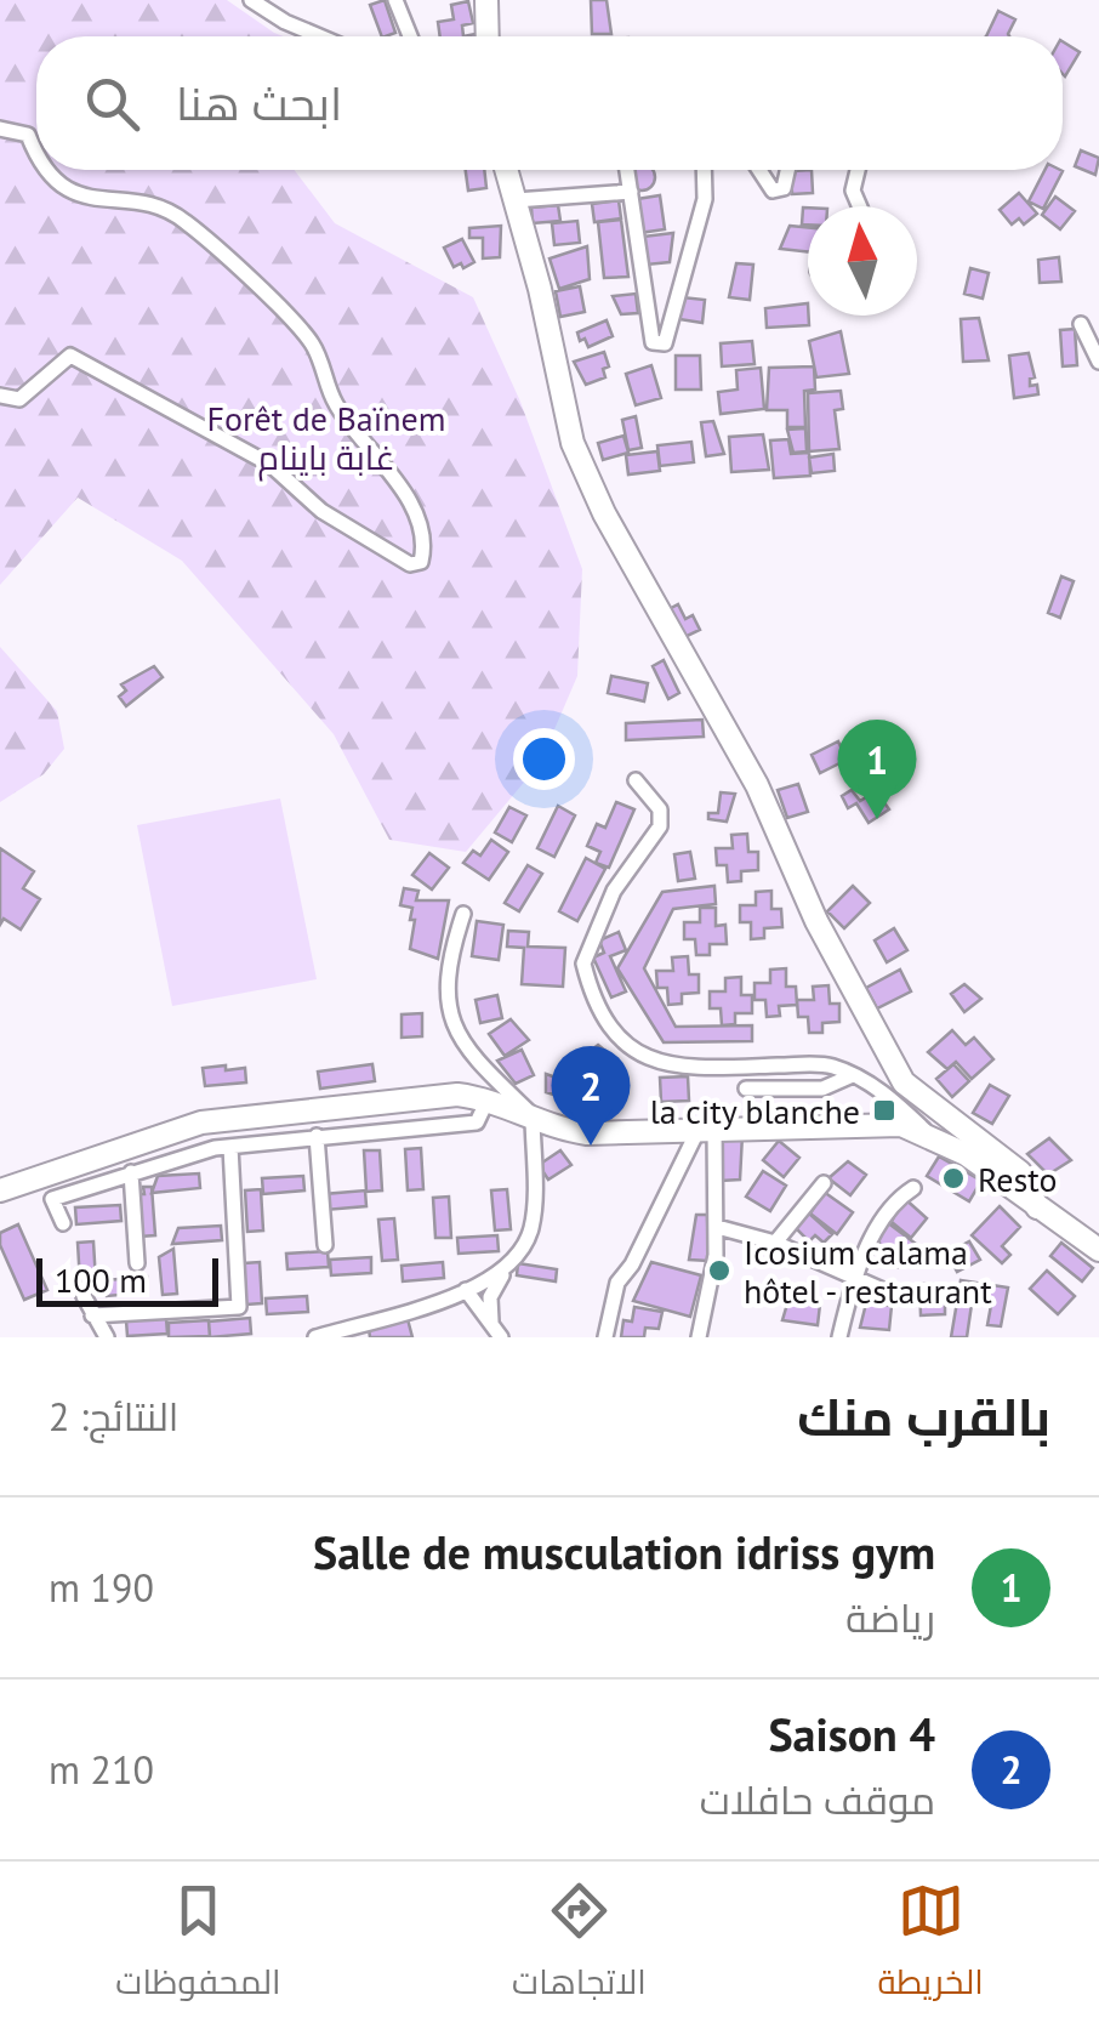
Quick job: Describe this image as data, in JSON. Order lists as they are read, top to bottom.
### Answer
{
  "parks": ["Forêt de Baïnem غابة باينام"],
  "places": {
    "transit": ["la city blanche"],
    "other": ["Resto", "Icosium calama hôtel - restaurant"]
  },
  "scale_bar": "100 m",
  "north": "top",
  "page": {
    "search": "ابحث هنا",
    "pins": ["1", "2"],
    "scale": "100 m",
    "heading": ["بالقرب منك", "النتائج: 2"],
    "list": [
      {
        "mark": "1",
        "name": "Salle de musculation idriss gym",
        "note": "رياضة",
        "value": "190 m"
      },
      {
        "mark": "2",
        "name": "4 Saison",
        "note": "موقف حافلات",
        "value": "210 m"
      }
    ],
    "nav": ["الخريطة", "الاتجاهات", "المحفوظات"]
  }
}
